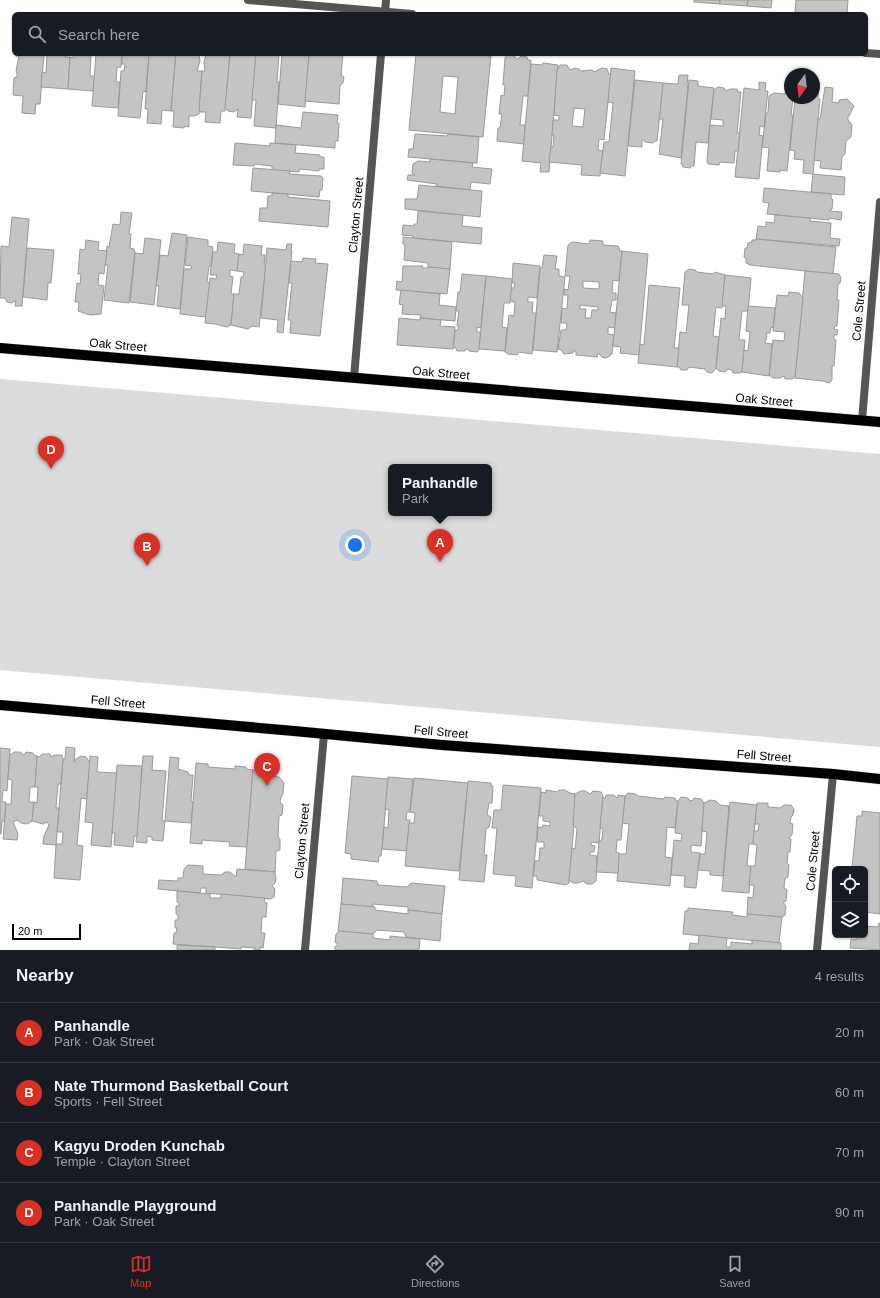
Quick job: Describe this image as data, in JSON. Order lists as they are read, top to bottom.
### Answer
{
  "streets": {
    "main road": ["Oak Street", "Fell Street"],
    "street": ["Clayton Street", "Cole Street"]
  },
  "crossings": [
    ["Clayton Street", "Oak Street"],
    ["Clayton Street", "Fell Street"],
    ["Cole Street", "Oak Street"],
    ["Cole Street", "Fell Street"]
  ],
  "scale_bar": "20 m",
  "north": "bottom",
  "page": {
    "search": "Search here",
    "pins": [
      "D",
      "A",
      "B",
      "C"
    ],
    "popup": ["Panhandle", "Park"],
    "scale": "20 m",
    "heading": ["Nearby", "4 results"],
    "list": [
      {
        "mark": "A",
        "name": "Panhandle",
        "note": "Park · Oak Street",
        "value": "20 m"
      },
      {
        "mark": "B",
        "name": "Nate Thurmond Basketball Court",
        "note": "Sports · Fell Street",
        "value": "60 m"
      },
      {
        "mark": "C",
        "name": "Kagyu Droden Kunchab",
        "note": "Temple · Clayton Street",
        "value": "70 m"
      },
      {
        "mark": "D",
        "name": "Panhandle Playground",
        "note": "Park · Oak Street",
        "value": "90 m"
      }
    ],
    "nav": ["Map", "Directions", "Saved"]
  }
}
